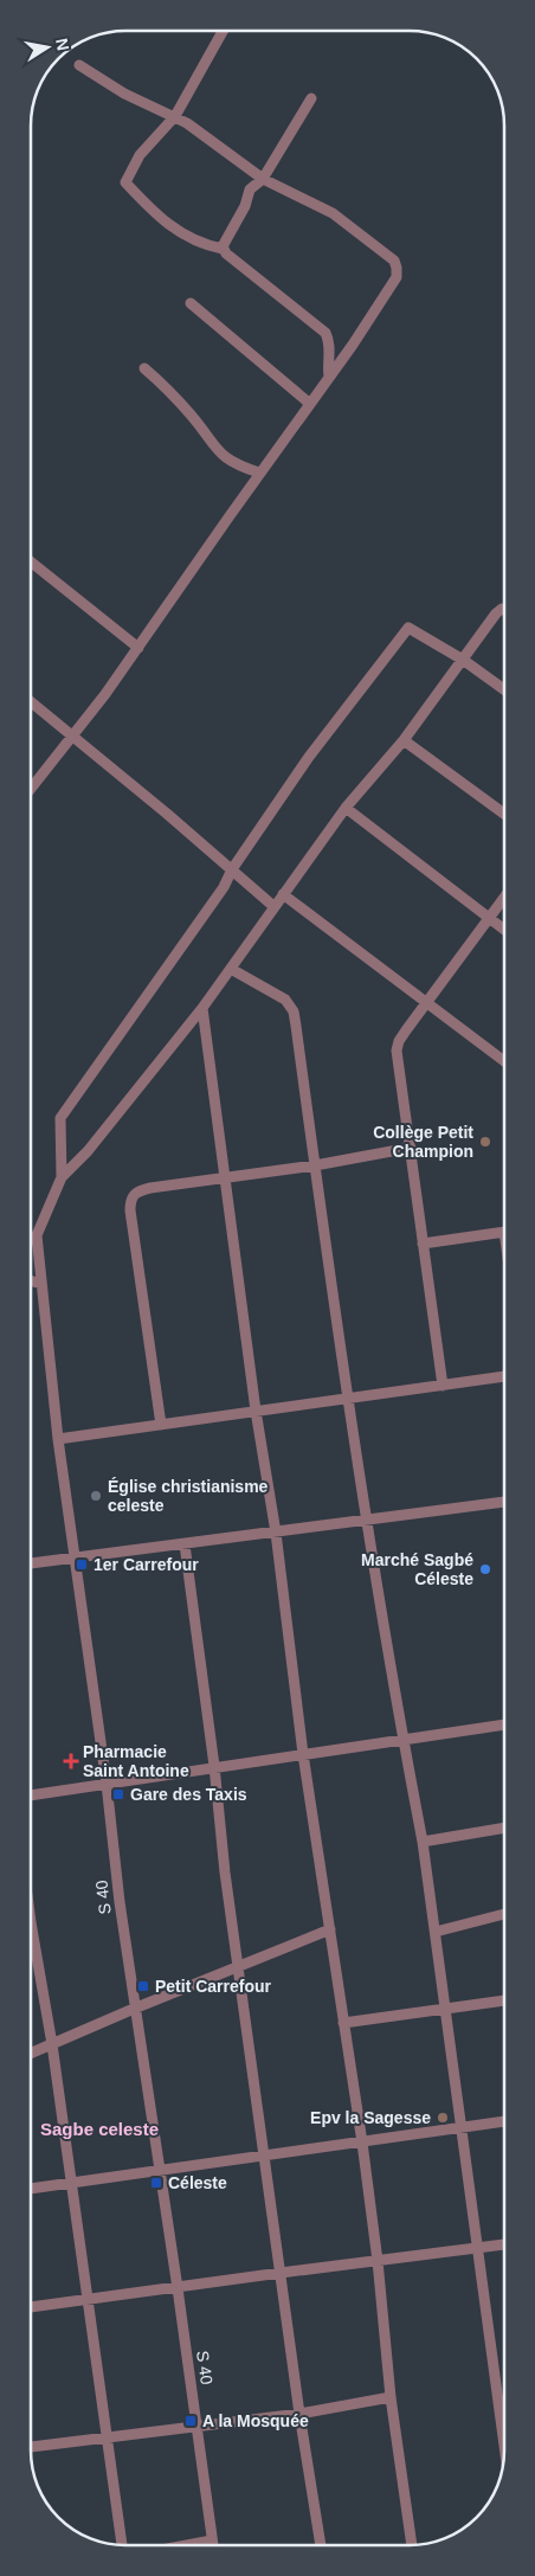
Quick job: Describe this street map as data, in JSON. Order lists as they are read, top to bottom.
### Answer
{
  "streets": {
    "street": ["S 40"]
  },
  "districts": ["Sagbe celeste"],
  "places": {
    "other": [
      "Collège Petit Champion",
      "Église christianisme celeste",
      "Marché Sagbé Céleste",
      "Epv la Sagesse"
    ],
    "transit": [
      "1er Carrefour",
      "Gare des Taxis",
      "Petit Carrefour",
      "Céleste",
      "A la Mosquée"
    ],
    "health": ["Pharmacie Saint Antoine"]
  },
  "north": "right"
}
